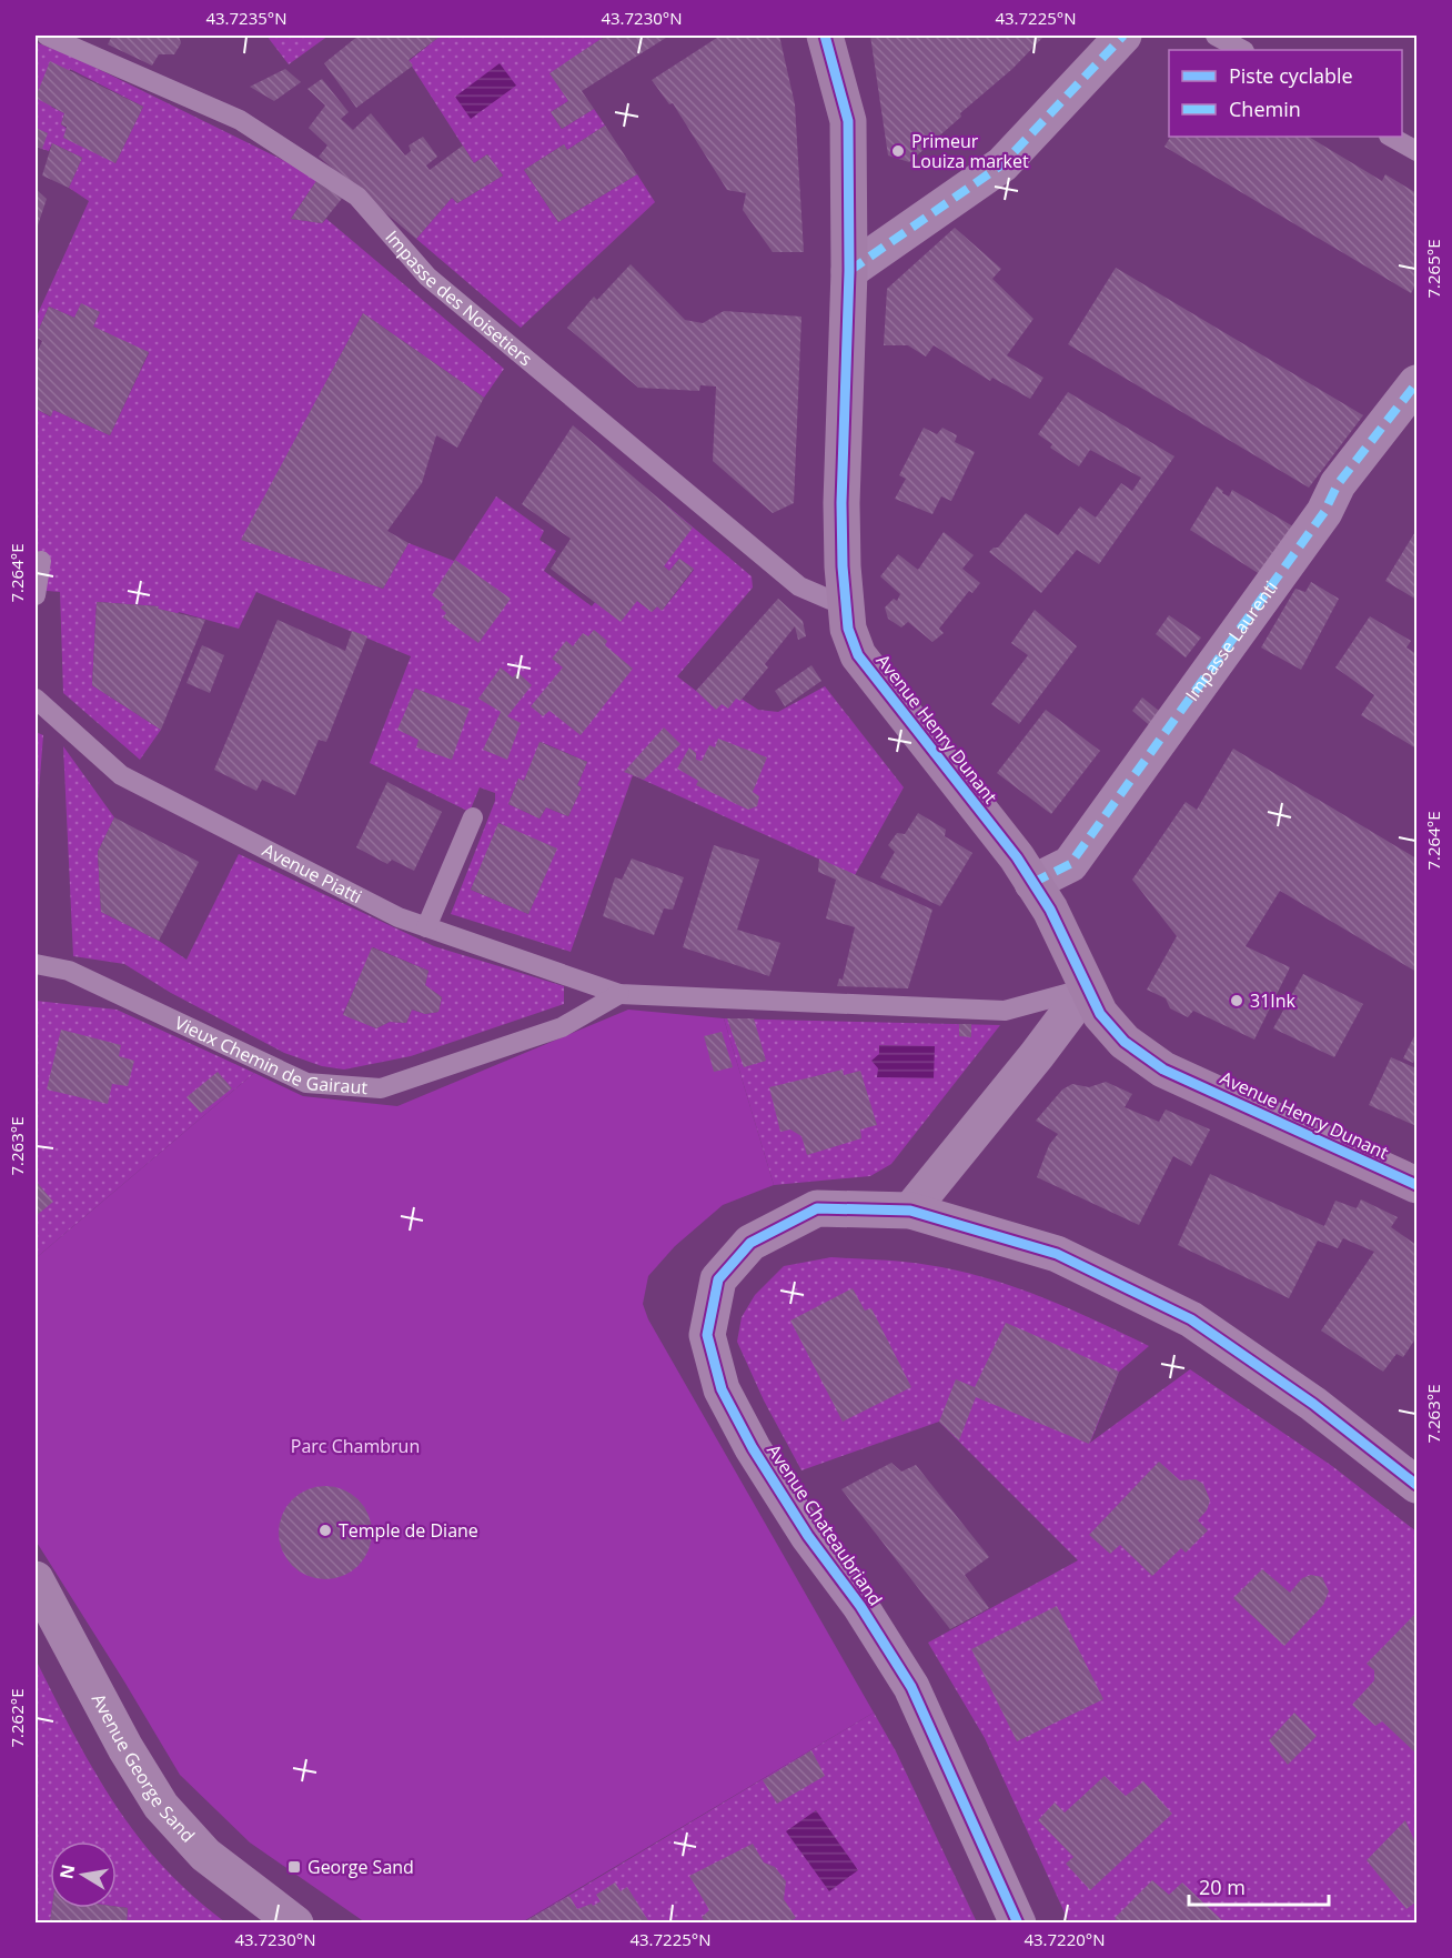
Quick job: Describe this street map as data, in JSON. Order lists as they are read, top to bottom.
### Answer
{
  "streets": {
    "street": [
      "Impasse Laurenti",
      "Avenue Henry Dunant",
      "Avenue Chateaubriand",
      "Avenue George Sand"
    ],
    "lane": ["Impasse des Noisetiers", "Avenue Piatti", "Vieux Chemin de Gairaut"]
  },
  "crossings": [
    ["Impasse des Noisetiers", "Avenue Henry Dunant"],
    ["Impasse Laurenti", "Avenue Henry Dunant"],
    ["Avenue Henry Dunant", "Avenue Piatti"],
    ["Avenue Piatti", "Vieux Chemin de Gairaut"]
  ],
  "parks": ["Parc Chambrun"],
  "places": {
    "other": ["Primeur Louiza market", "31Ink", "Temple de Diane"],
    "transit": ["George Sand"]
  },
  "legend": ["Piste cyclable", "Chemin"],
  "scale_bar": "20 m",
  "north": "left",
  "coordinates": [
    "43.7235°N",
    "43.7230°N",
    "43.7225°N",
    "7.265°E",
    "7.264°E",
    "7.263°E",
    "7.262°E",
    "43.7220°N"
  ]
}
